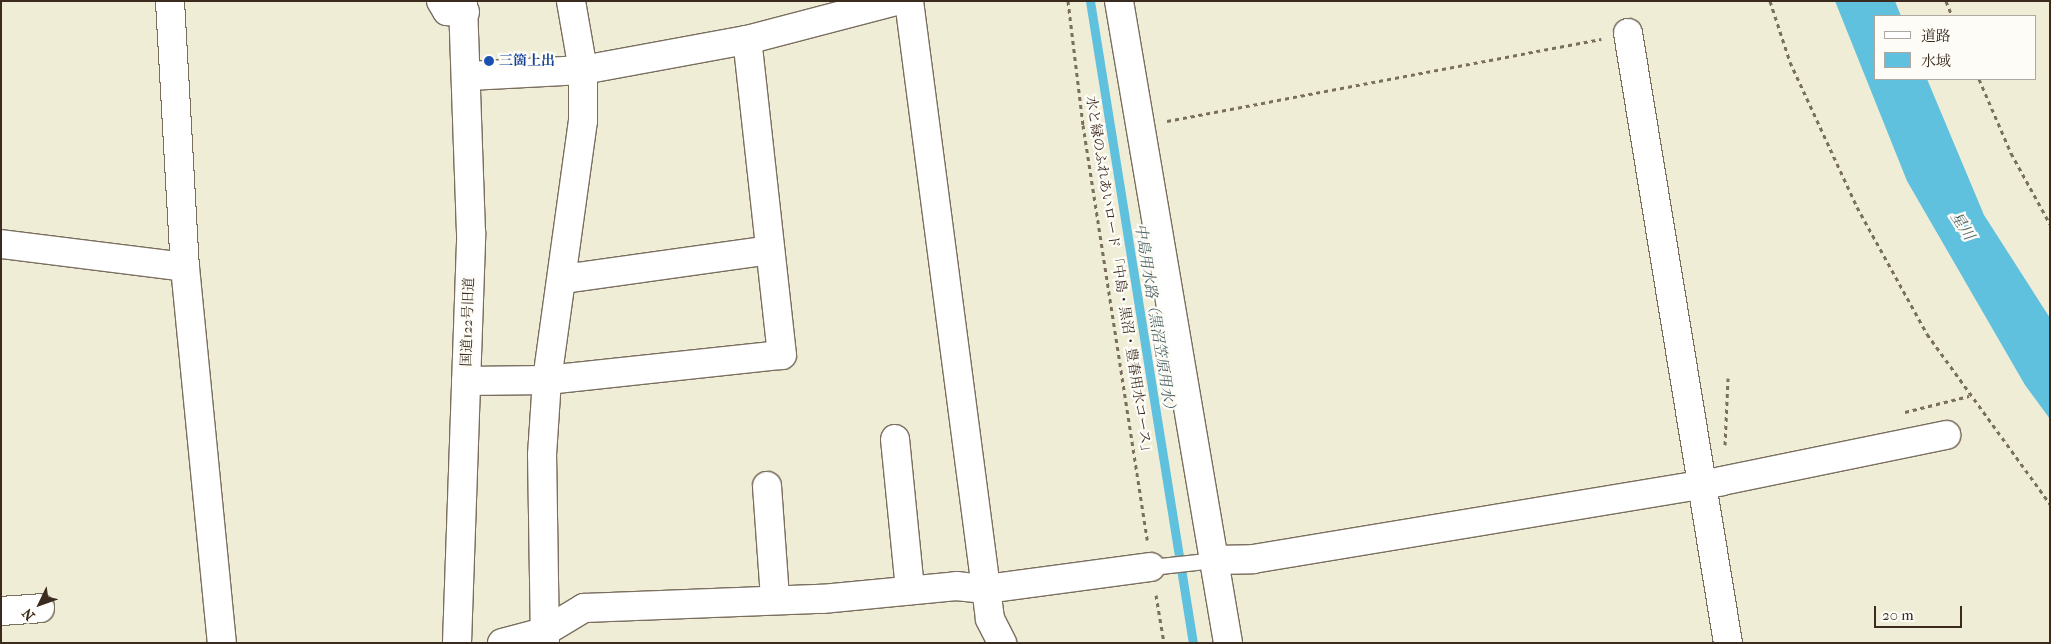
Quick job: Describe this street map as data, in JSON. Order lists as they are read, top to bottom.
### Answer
{
  "streets": {
    "street": ["国道122号旧道"],
    "path": ["水と緑のふれあいロード 「中島・黒沼・豊春用水コース」"]
  },
  "water": ["星川", "中島用水路（黒沼笠原用水）"],
  "places": ["三箇上出"],
  "legend": ["道路", "水域"],
  "scale_bar": "20 m",
  "north": "bottom left"
}
